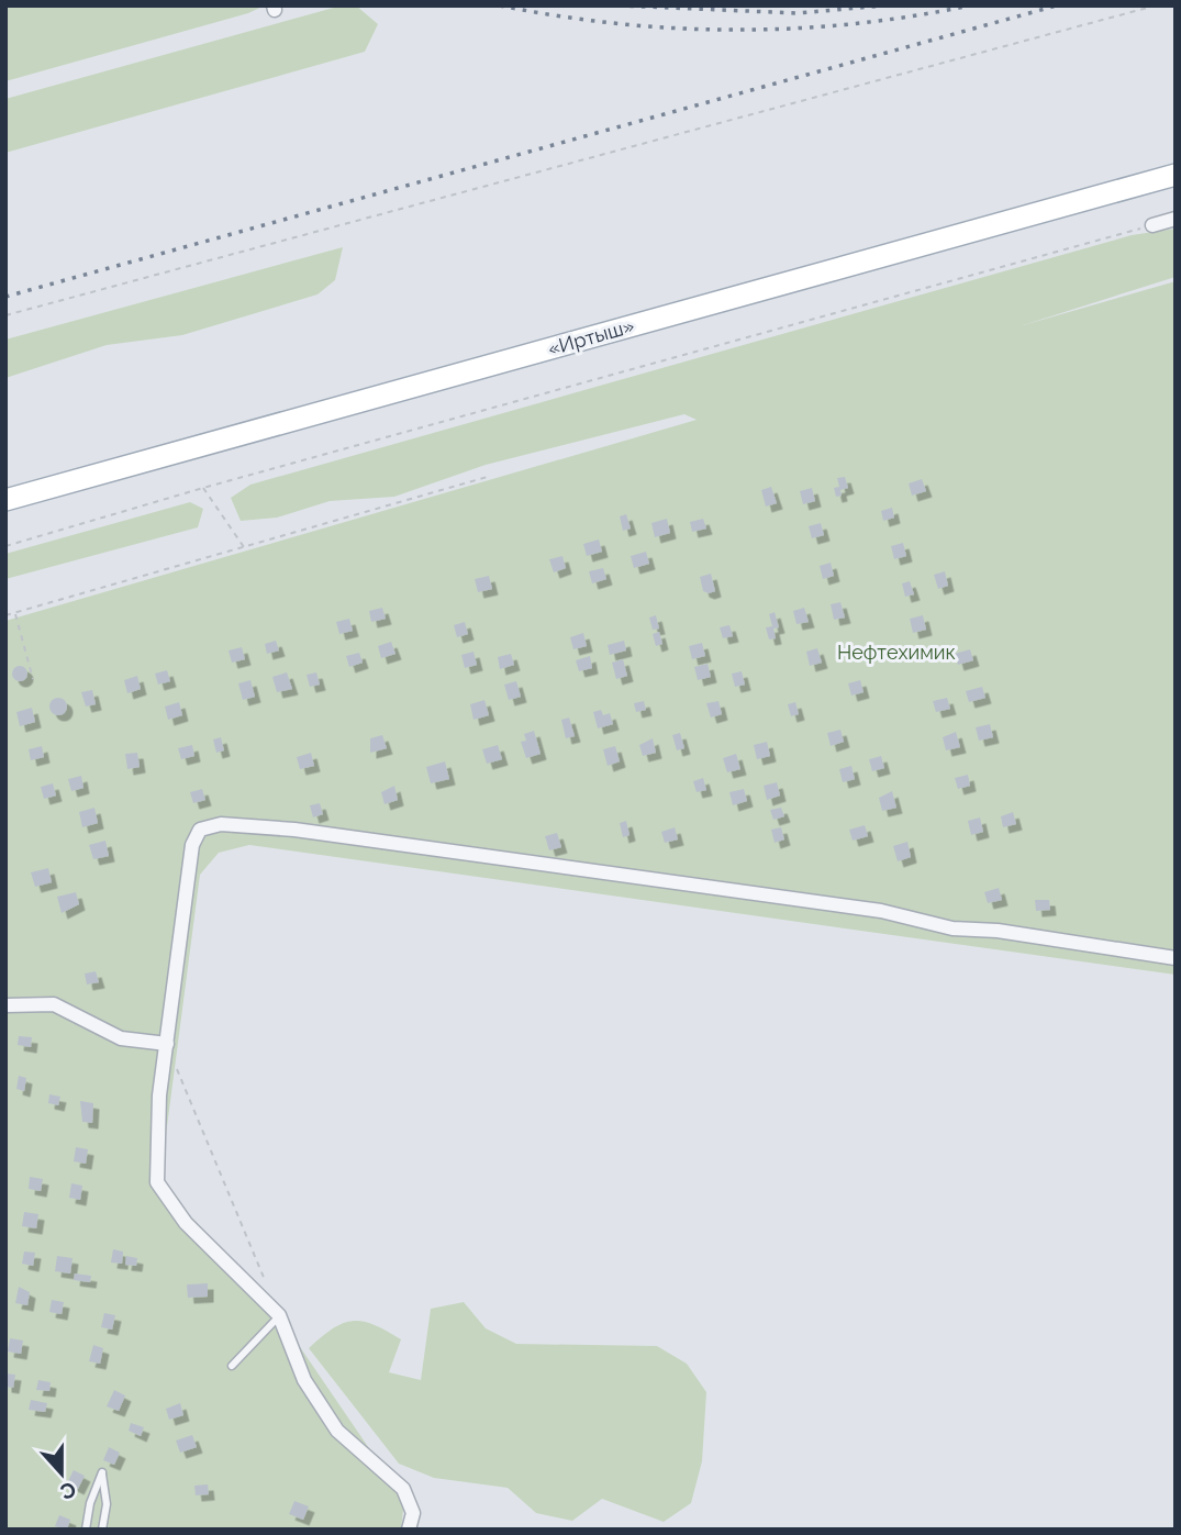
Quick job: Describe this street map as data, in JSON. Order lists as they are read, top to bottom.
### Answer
{
  "streets": {
    "main road": ["«Иртыш»"]
  },
  "parks": ["Нефтехимик"],
  "north": "bottom"
}
